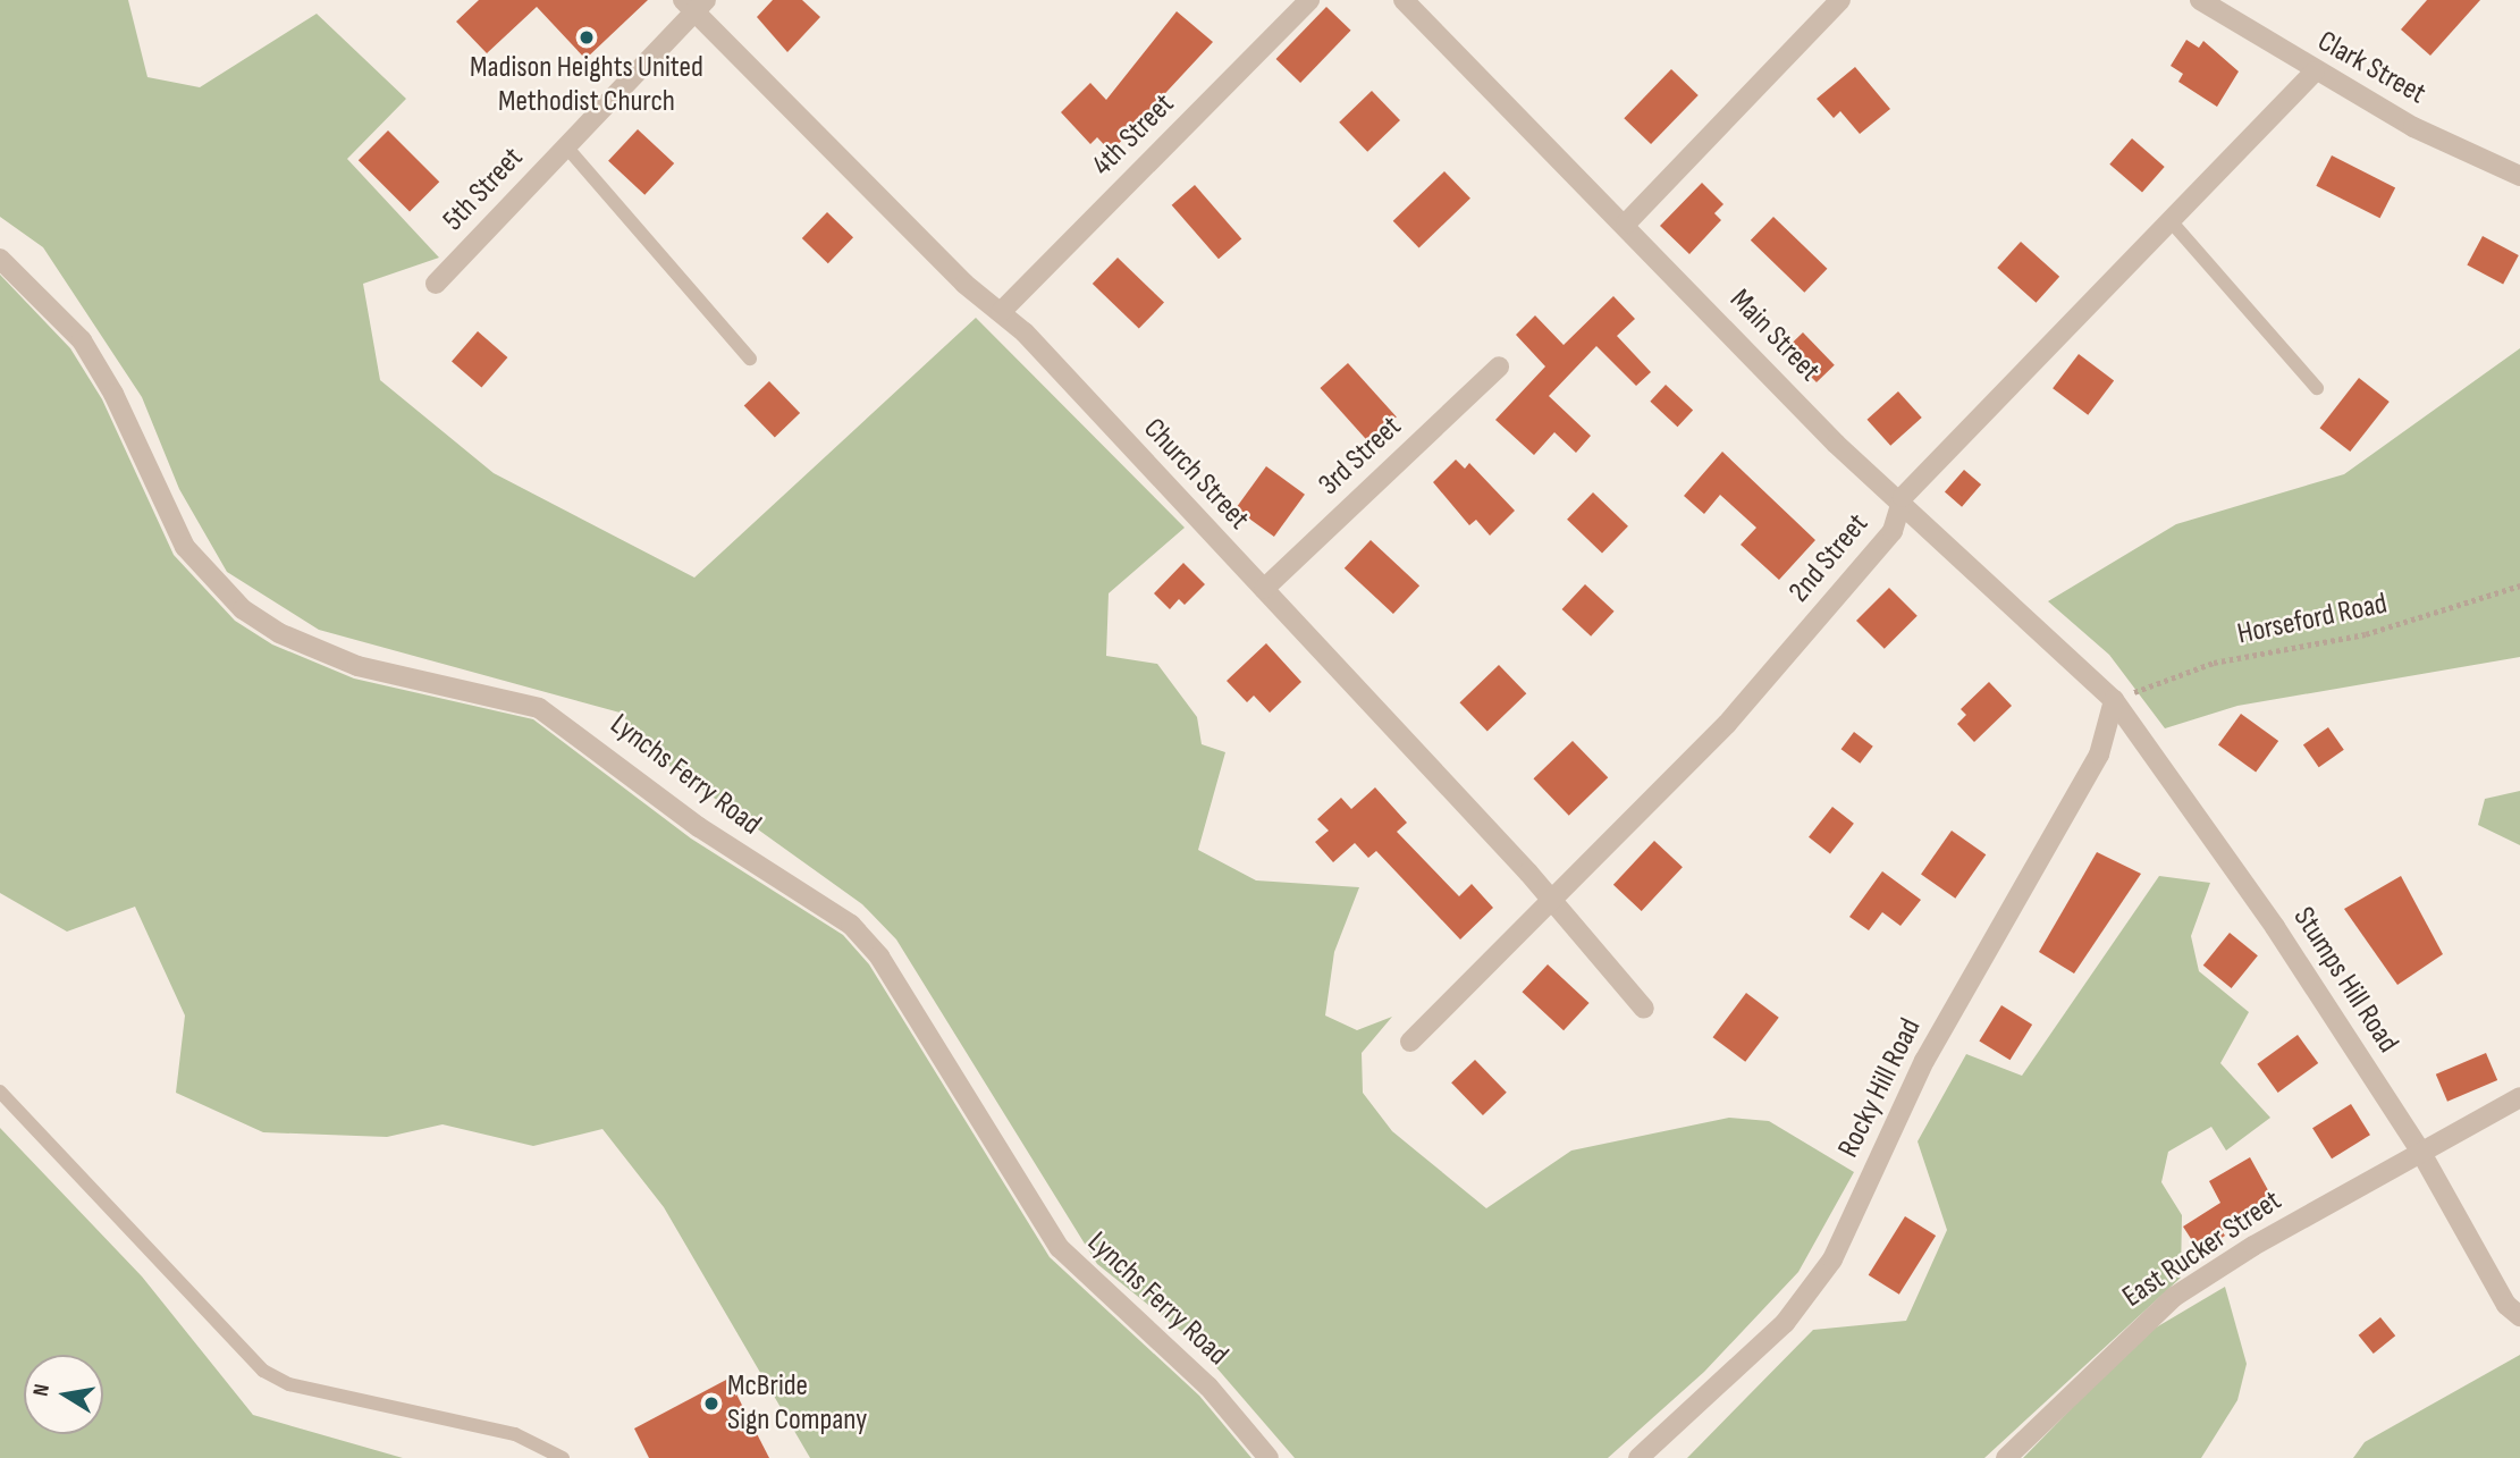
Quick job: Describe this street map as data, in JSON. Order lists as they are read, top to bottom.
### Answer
{
  "streets": {
    "street": [
      "Clark Street",
      "4th Street",
      "5th Street",
      "Main Street",
      "3rd Street",
      "Church Street",
      "2nd Street",
      "Lynchs Ferry Road",
      "Stumps Hill Road",
      "Rocky Hill Road",
      "East Rucker Street"
    ],
    "path": ["Horseford Road"]
  },
  "crossings": [
    ["Clark Street", "2nd Street"],
    ["4th Street", "Church Street"],
    ["5th Street", "Church Street"],
    ["Main Street", "2nd Street"],
    ["Main Street", "Horseford Road"],
    ["Main Street", "Stumps Hill Road"],
    ["Main Street", "Rocky Hill Road"],
    ["3rd Street", "Church Street"],
    ["Church Street", "2nd Street"],
    ["Horseford Road", "Stumps Hill Road"],
    ["Horseford Road", "Rocky Hill Road"],
    ["Stumps Hill Road", "Rocky Hill Road"],
    ["Stumps Hill Road", "East Rucker Street"]
  ],
  "places": ["Madison Heights United Methodist Church", "McBride Sign Company"],
  "north": "left"
}
